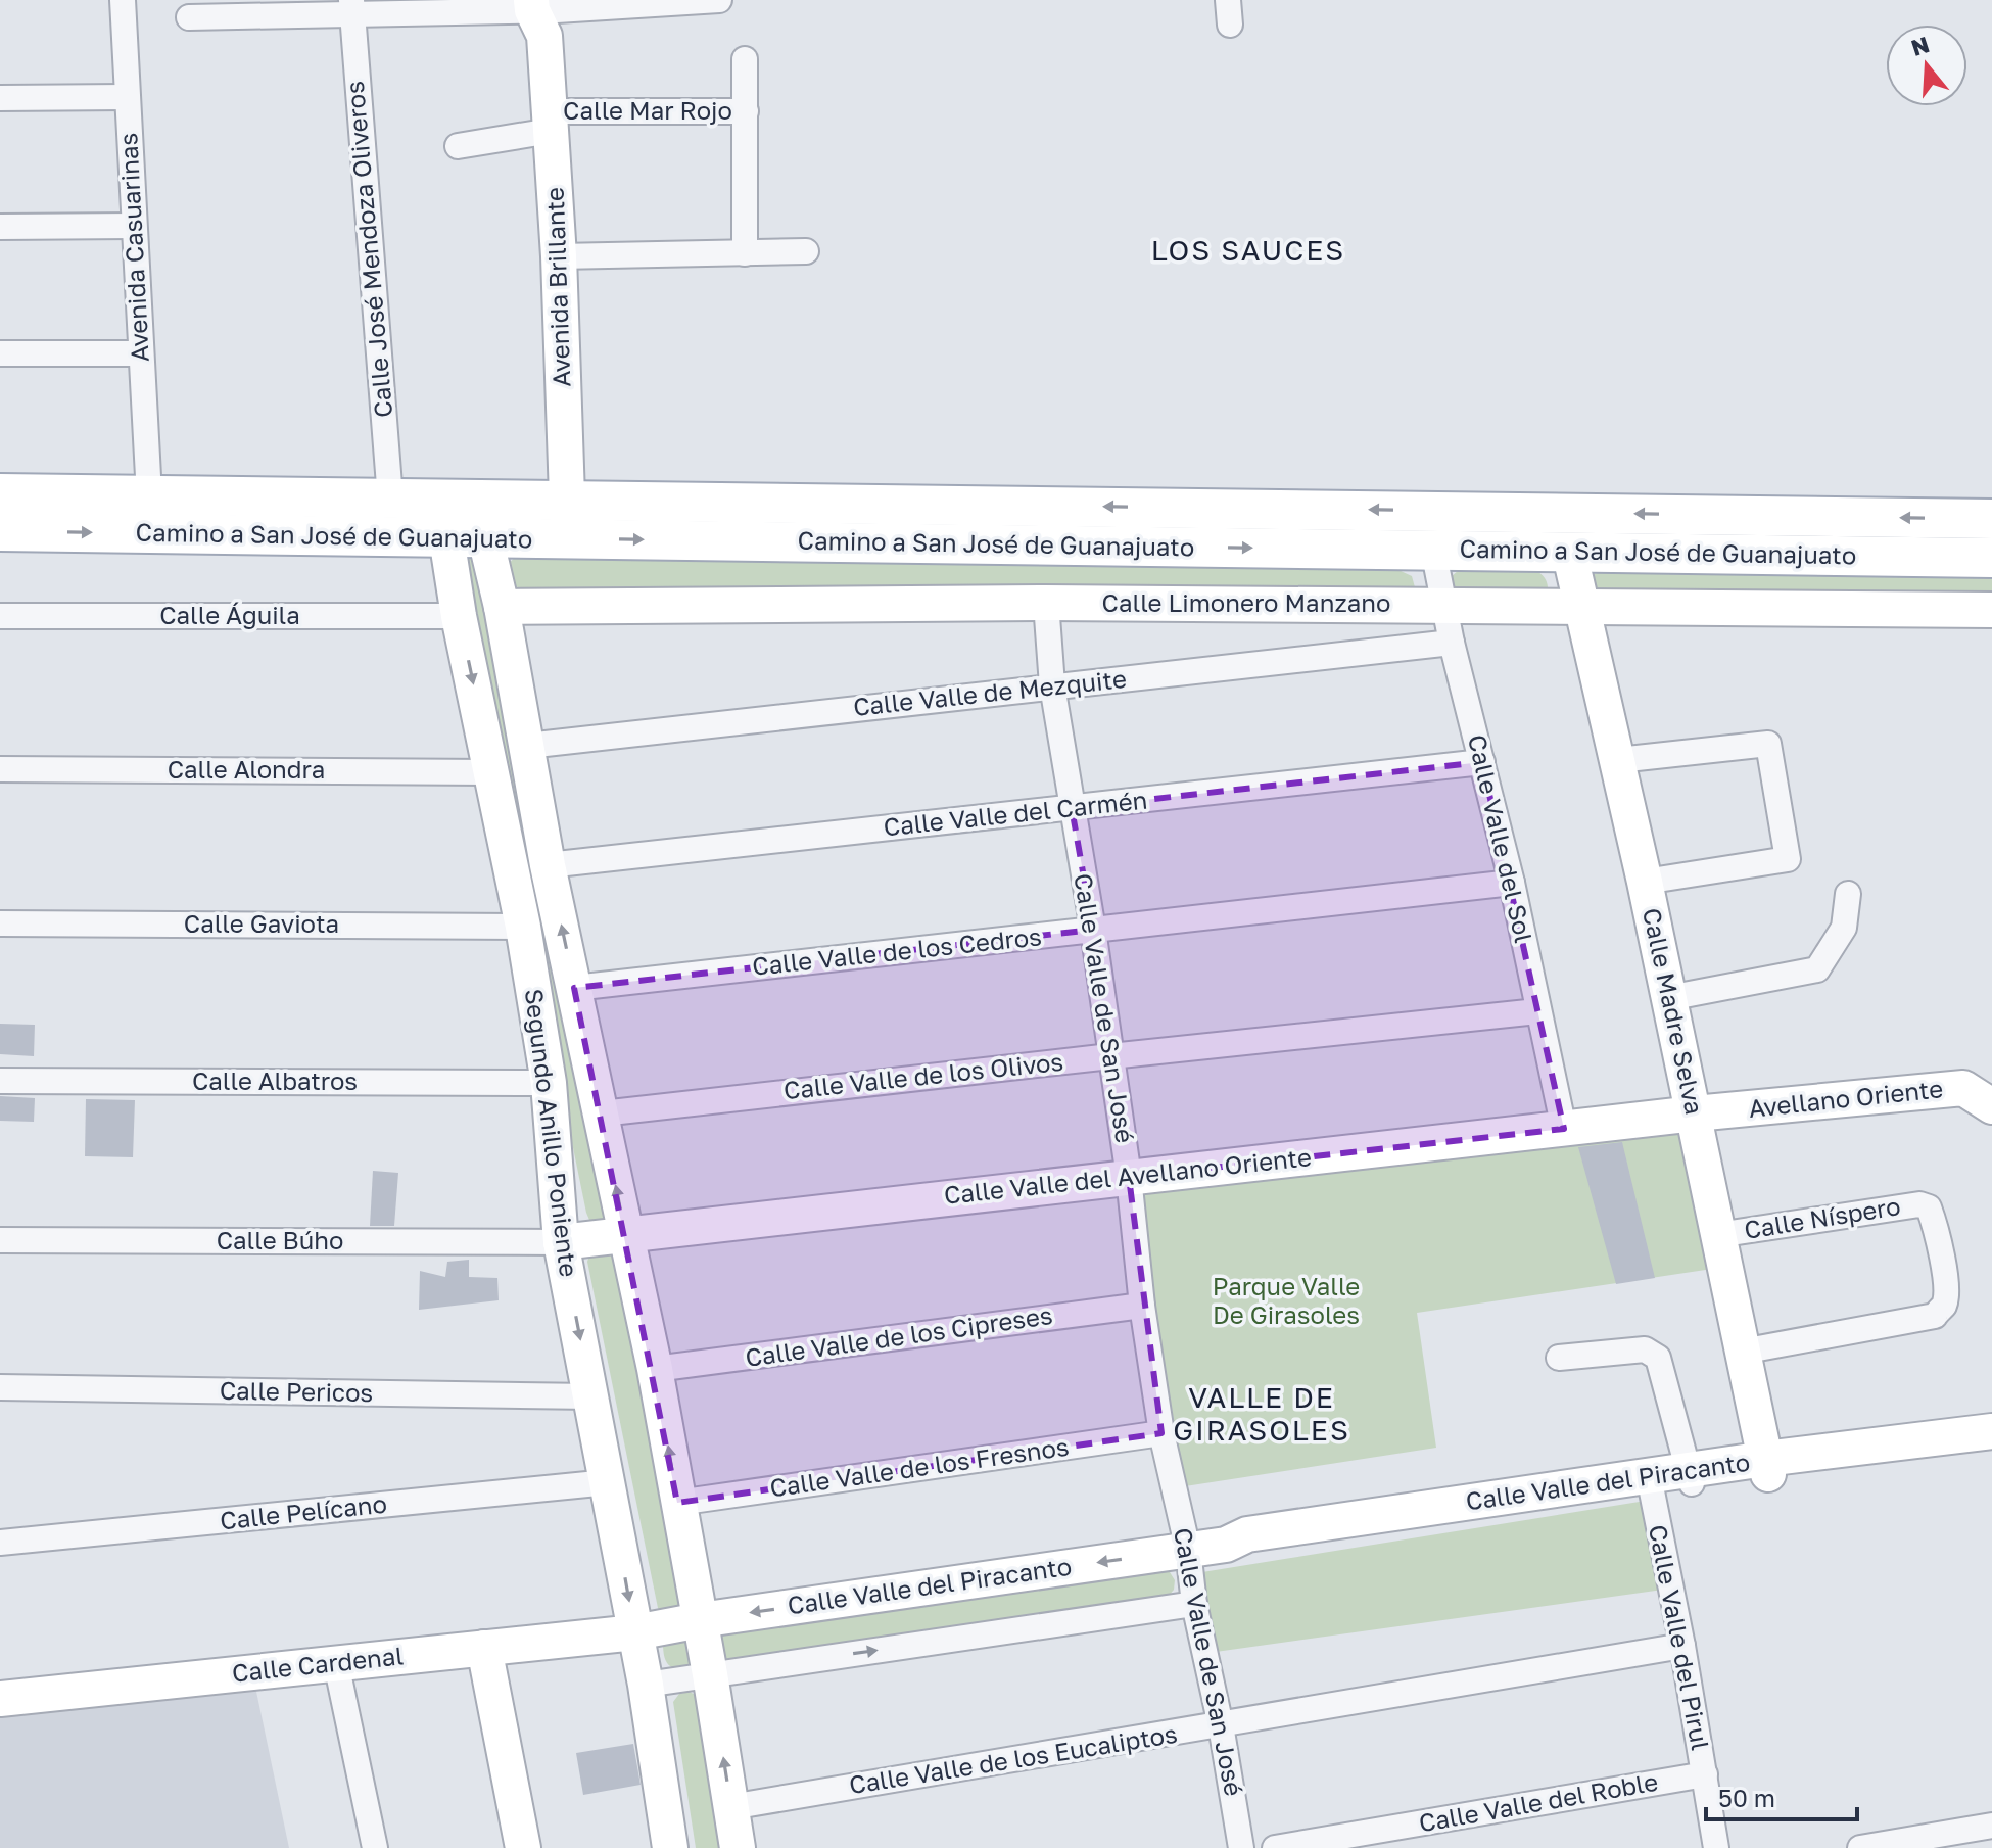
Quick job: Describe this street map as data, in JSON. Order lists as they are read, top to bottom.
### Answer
{
  "streets": {
    "main road": [
      "Avenida Brillante",
      "Camino a San José de Guanajuato",
      "Calle Limonero Manzano",
      "Calle Madre Selva",
      "Avellano Oriente",
      "Segundo Anillo Poniente",
      "Calle Valle del Avellano Oriente",
      "Calle Valle del Piracanto",
      "Calle Cardenal"
    ],
    "street": [
      "Calle Mar Rojo",
      "Avenida Casuarinas",
      "Calle José Mendoza Oliveros",
      "Calle Águila",
      "Calle Valle de Mezquite",
      "Calle Alondra",
      "Calle Valle del Carmén",
      "Calle Valle del Sol",
      "Calle Gaviota",
      "Calle Valle de los Cedros",
      "Calle Valle de San José",
      "Calle Valle de los Olivos",
      "Calle Albatros",
      "Calle Níspero",
      "Calle Búho",
      "Calle Valle de los Cipreses",
      "Calle Pericos",
      "Calle Valle de los Fresnos",
      "Calle Pelícano",
      "Calle Valle del Pirul",
      "Calle Valle de los Eucaliptos",
      "Calle Valle del Roble"
    ]
  },
  "crossings": [
    ["Calle Mar Rojo", "Avenida Brillante"],
    ["Avenida Casuarinas", "Camino a San José de Guanajuato"],
    ["Calle José Mendoza Oliveros", "Camino a San José de Guanajuato"],
    ["Avenida Brillante", "Camino a San José de Guanajuato"],
    ["Camino a San José de Guanajuato", "Calle Valle del Sol"],
    ["Camino a San José de Guanajuato", "Calle Madre Selva"],
    ["Camino a San José de Guanajuato", "Segundo Anillo Poniente"],
    ["Calle Limonero Manzano", "Calle Valle del Sol"],
    ["Calle Limonero Manzano", "Calle Valle de San José"],
    ["Calle Limonero Manzano", "Calle Madre Selva"],
    ["Calle Limonero Manzano", "Segundo Anillo Poniente"],
    ["Calle Águila", "Segundo Anillo Poniente"],
    ["Calle Valle de Mezquite", "Calle Valle del Sol"],
    ["Calle Valle de Mezquite", "Calle Valle de San José"],
    ["Calle Valle de Mezquite", "Segundo Anillo Poniente"],
    ["Calle Alondra", "Segundo Anillo Poniente"],
    ["Calle Valle del Carmén", "Calle Valle del Sol"],
    ["Calle Valle del Carmén", "Calle Valle de San José"],
    ["Calle Valle del Carmén", "Segundo Anillo Poniente"],
    ["Calle Valle del Sol", "Calle Valle de los Cedros"],
    ["Calle Valle del Sol", "Calle Valle de los Olivos"],
    ["Calle Valle del Sol", "Calle Valle del Avellano Oriente"],
    ["Calle Gaviota", "Segundo Anillo Poniente"],
    ["Calle Valle de los Cedros", "Calle Valle de San José"],
    ["Calle Valle de los Cedros", "Segundo Anillo Poniente"],
    ["Calle Valle de San José", "Calle Valle de los Olivos"],
    ["Calle Valle de San José", "Calle Valle del Avellano Oriente"],
    ["Calle Valle de San José", "Calle Valle de los Cipreses"],
    ["Calle Valle de San José", "Calle Valle de los Fresnos"],
    ["Calle Valle de San José", "Calle Valle del Piracanto"],
    ["Calle Valle de San José", "Calle Valle de los Eucaliptos"],
    ["Calle Madre Selva", "Avellano Oriente"],
    ["Calle Madre Selva", "Calle Valle del Avellano Oriente"],
    ["Calle Madre Selva", "Calle Níspero"],
    ["Calle Madre Selva", "Calle Valle del Piracanto"],
    ["Calle Valle de los Olivos", "Segundo Anillo Poniente"],
    ["Calle Albatros", "Segundo Anillo Poniente"],
    ["Avellano Oriente", "Calle Valle del Avellano Oriente"],
    ["Segundo Anillo Poniente", "Calle Valle del Avellano Oriente"],
    ["Segundo Anillo Poniente", "Calle Búho"],
    ["Segundo Anillo Poniente", "Calle Valle de los Cipreses"],
    ["Segundo Anillo Poniente", "Calle Pericos"],
    ["Segundo Anillo Poniente", "Calle Valle de los Fresnos"],
    ["Segundo Anillo Poniente", "Calle Valle del Piracanto"],
    ["Segundo Anillo Poniente", "Calle Pelícano"],
    ["Segundo Anillo Poniente", "Calle Cardenal"],
    ["Segundo Anillo Poniente", "Calle Valle de los Eucaliptos"],
    ["Calle Valle del Avellano Oriente", "Calle Búho"],
    ["Calle Valle del Piracanto", "Calle Valle del Pirul"],
    ["Calle Valle del Piracanto", "Calle Cardenal"],
    ["Calle Valle del Pirul", "Calle Valle de los Eucaliptos"],
    ["Calle Valle del Pirul", "Calle Valle del Roble"]
  ],
  "districts": ["LOS SAUCES", "VALLE DE GIRASOLES"],
  "parks": ["Parque Valle De Girasoles"],
  "scale_bar": "50 m",
  "north": "top"
}
